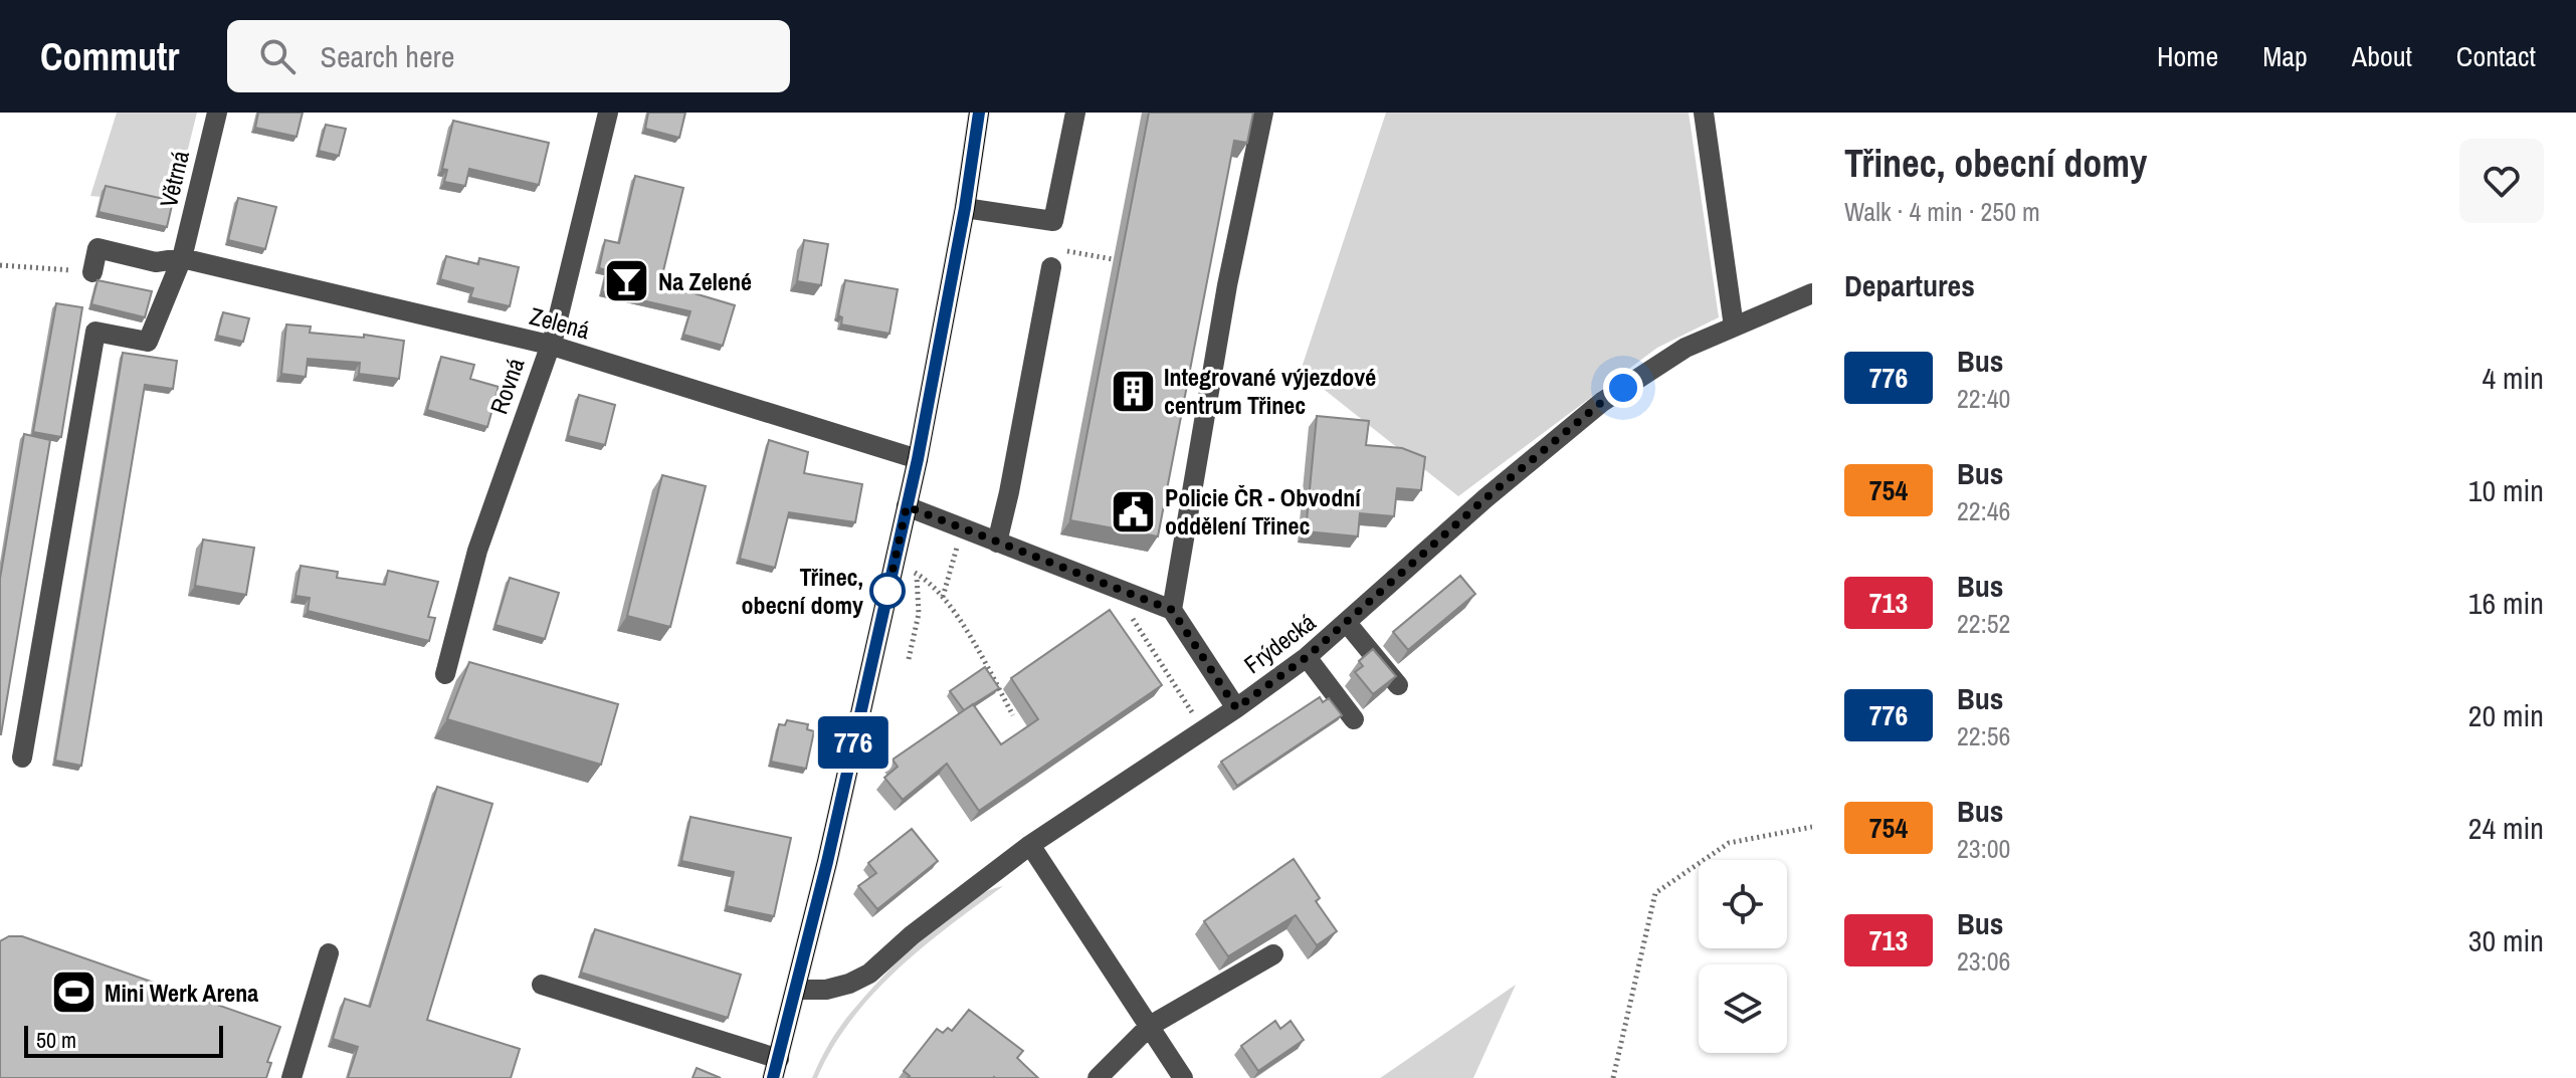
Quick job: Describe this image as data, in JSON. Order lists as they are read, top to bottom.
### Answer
{
  "streets": {
    "street": [
      "Větrná",
      "Zelená",
      "Rovná",
      "Frýdecká"
    ]
  },
  "crossings": [
    ["Větrná", "Zelená"],
    ["Zelená", "Rovná"]
  ],
  "places": {
    "bar": ["Na Zelené"],
    "building": ["Integrované výjezdové centrum Třinec"],
    "public building": ["Policie ČR - Obvodní oddělení Třinec"],
    "other": ["Třinec, obecní domy"],
    "sports": ["Mini Werk Arena"]
  },
  "lines": ["bus line 776"],
  "scale_bar": "50 m",
  "page": {
    "header": "Commutr",
    "search": "Search here",
    "nav": [
      "Home",
      "Map",
      "About",
      "Contact"
    ],
    "on_map": "776",
    "heading": [
      ["Třinec, obecní domy", "Walk · 4 min · 250 m"],
      "Departures"
    ],
    "list": [
      {
        "mark": "776",
        "name": "Bus",
        "note": "22:40",
        "value": "4 min"
      },
      {
        "mark": "754",
        "name": "Bus",
        "note": "22:46",
        "value": "10 min"
      },
      {
        "mark": "713",
        "name": "Bus",
        "note": "22:52",
        "value": "16 min"
      },
      {
        "mark": "776",
        "name": "Bus",
        "note": "22:56",
        "value": "20 min"
      },
      {
        "mark": "754",
        "name": "Bus",
        "note": "23:00",
        "value": "24 min"
      },
      {
        "mark": "713",
        "name": "Bus",
        "note": "23:06",
        "value": "30 min"
      }
    ],
    "scale": "50 m"
  }
}
